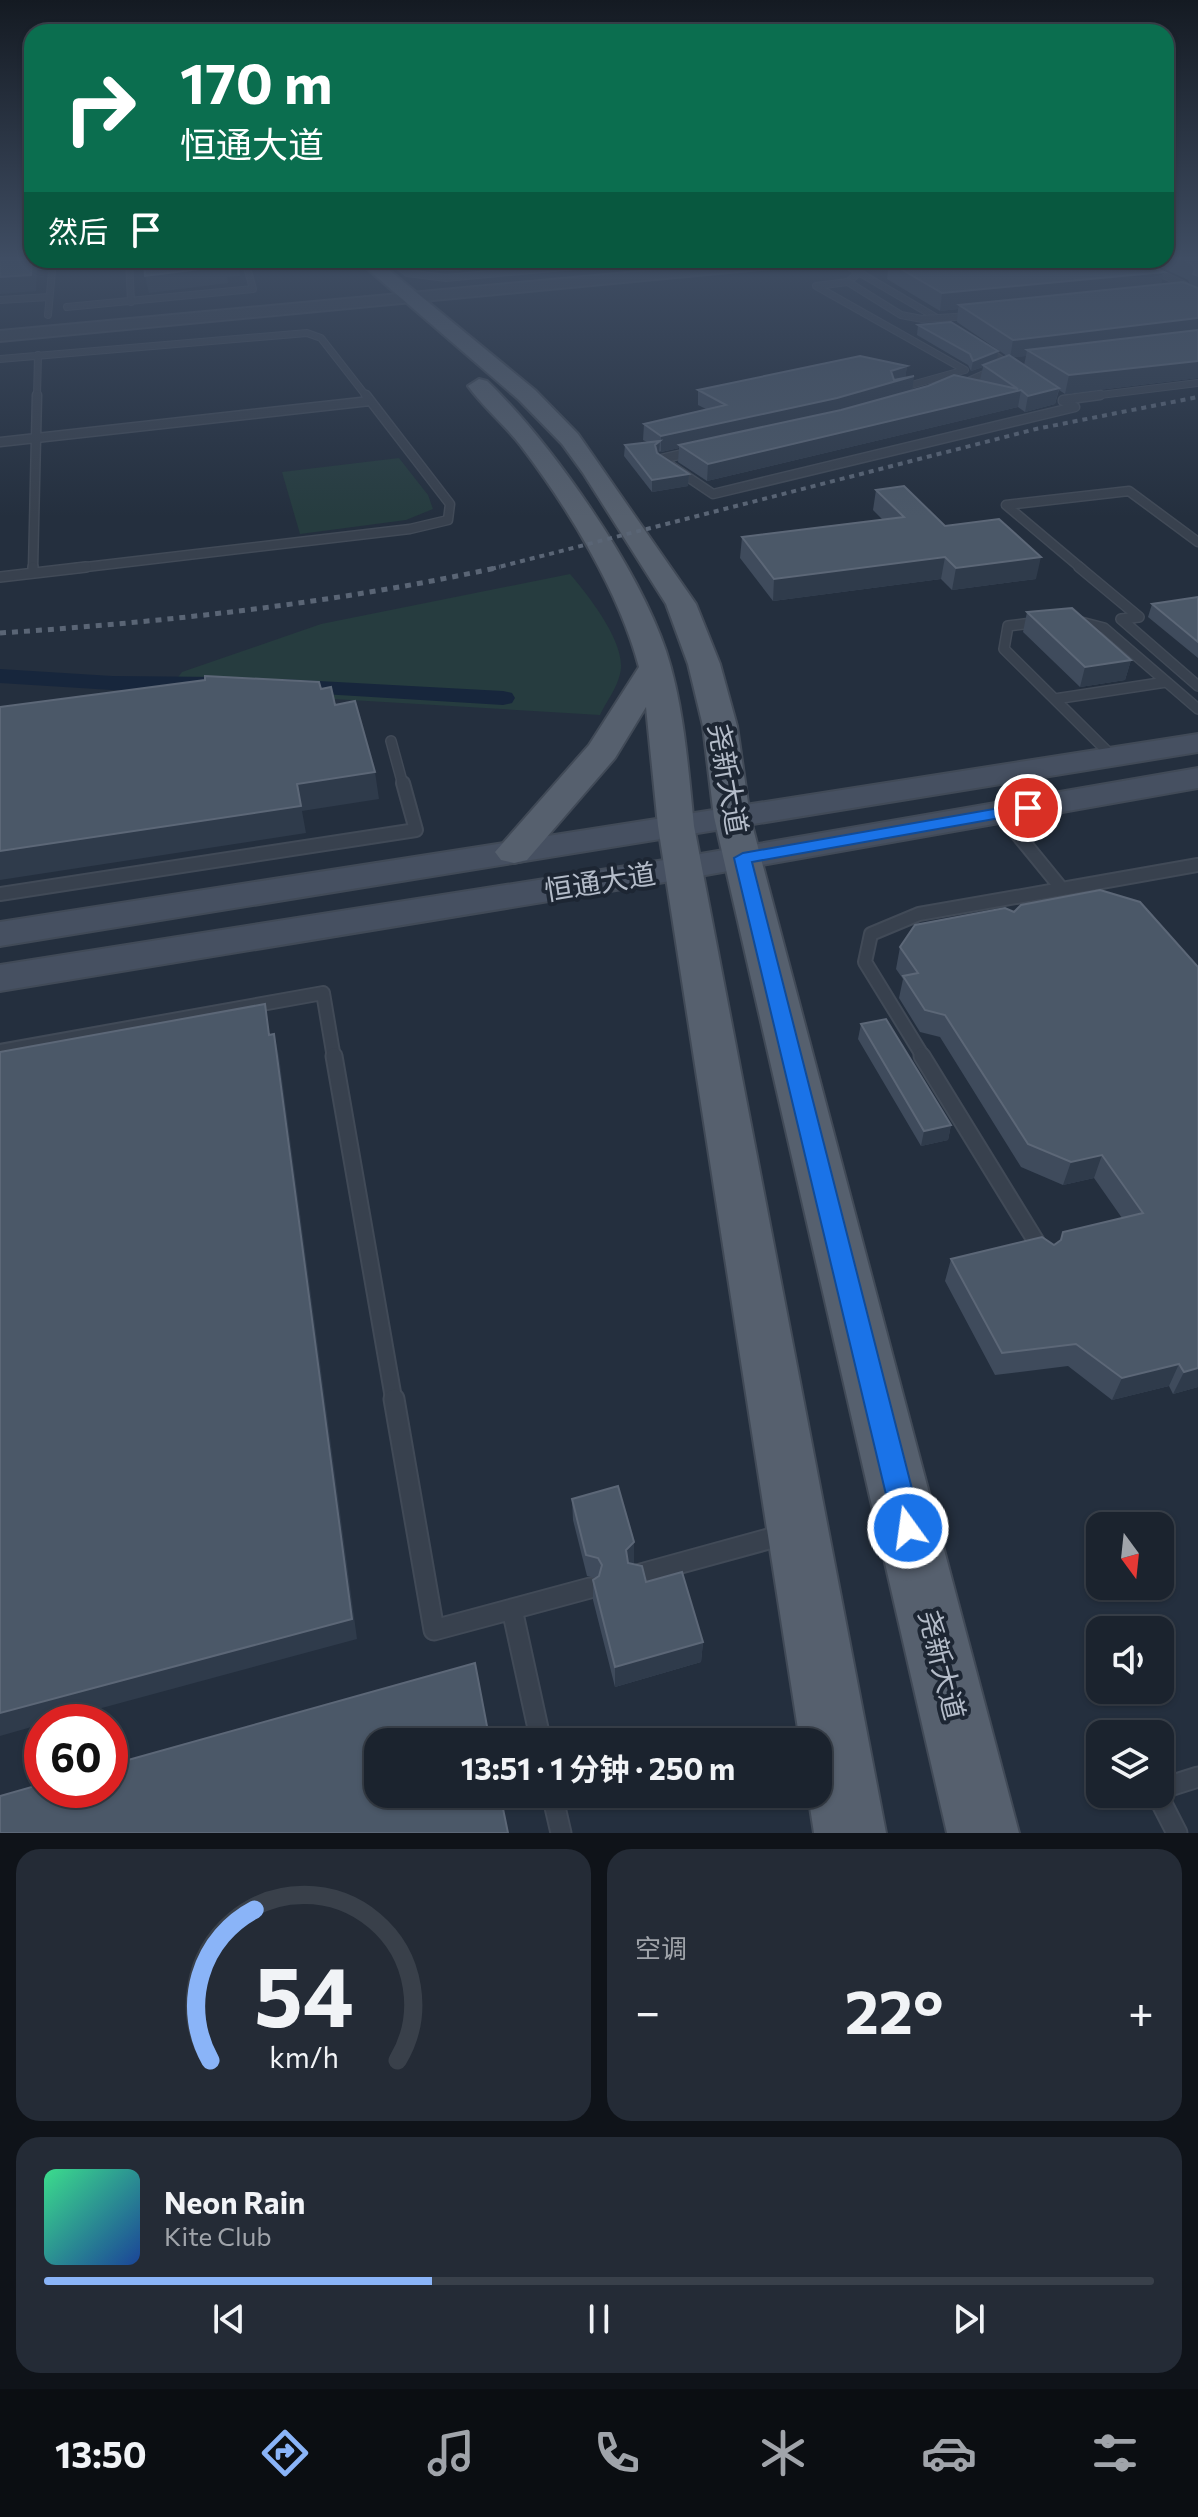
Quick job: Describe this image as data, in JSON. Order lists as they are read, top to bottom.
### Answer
{
  "streets": {
    "main road": ["尧新大道", "恒通大道"]
  },
  "crossings": [
    ["尧新大道", "恒通大道"]
  ],
  "north": "bottom",
  "page": {
    "turn": ["170 m", "恒通大道"],
    "then": "然后",
    "limit": "60",
    "trip": "13:51 · 1 分钟 · 250 m",
    "tile": "空调",
    "heat": ["−", "22°", "+"],
    "song": ["Neon Rain", "Kite Club"],
    "tabs": "13:50",
    "gauge": ["54", "km/h"]
  }
}
